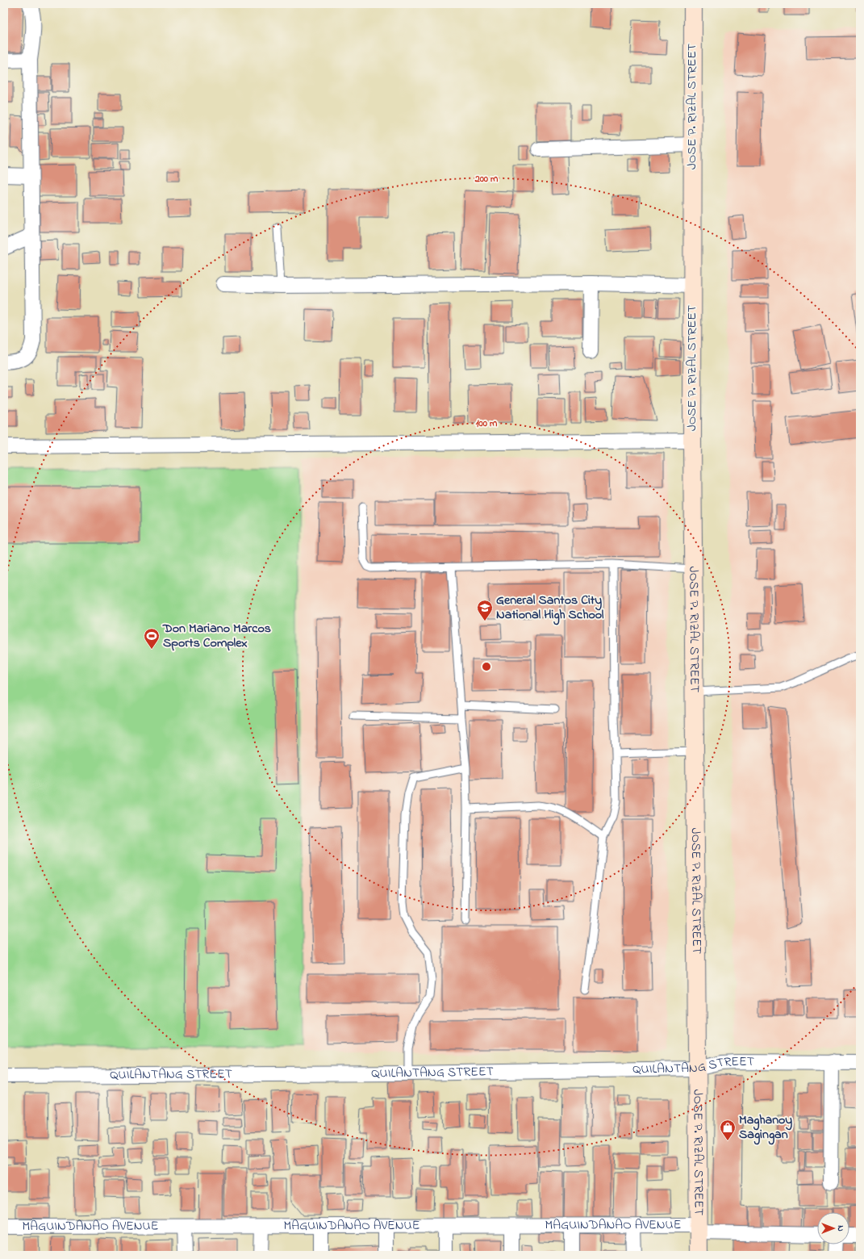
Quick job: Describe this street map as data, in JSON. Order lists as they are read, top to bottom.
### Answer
{
  "streets": {
    "street": ["JOSE P. RIZAL STREET", "QUILANTANG STREET", "MAGUINDANAO AVENUE"]
  },
  "crossings": [
    ["JOSE P. RIZAL STREET", "QUILANTANG STREET"],
    ["JOSE P. RIZAL STREET", "MAGUINDANAO AVENUE"]
  ],
  "places": {
    "school or university": ["General Santos City National High School"],
    "sports": ["Don Mariano Marcos Sports Complex"],
    "shop": ["Maghanoy Sagingan"]
  },
  "north": "right",
  "rings": ["200 m", "100 m"]
}
